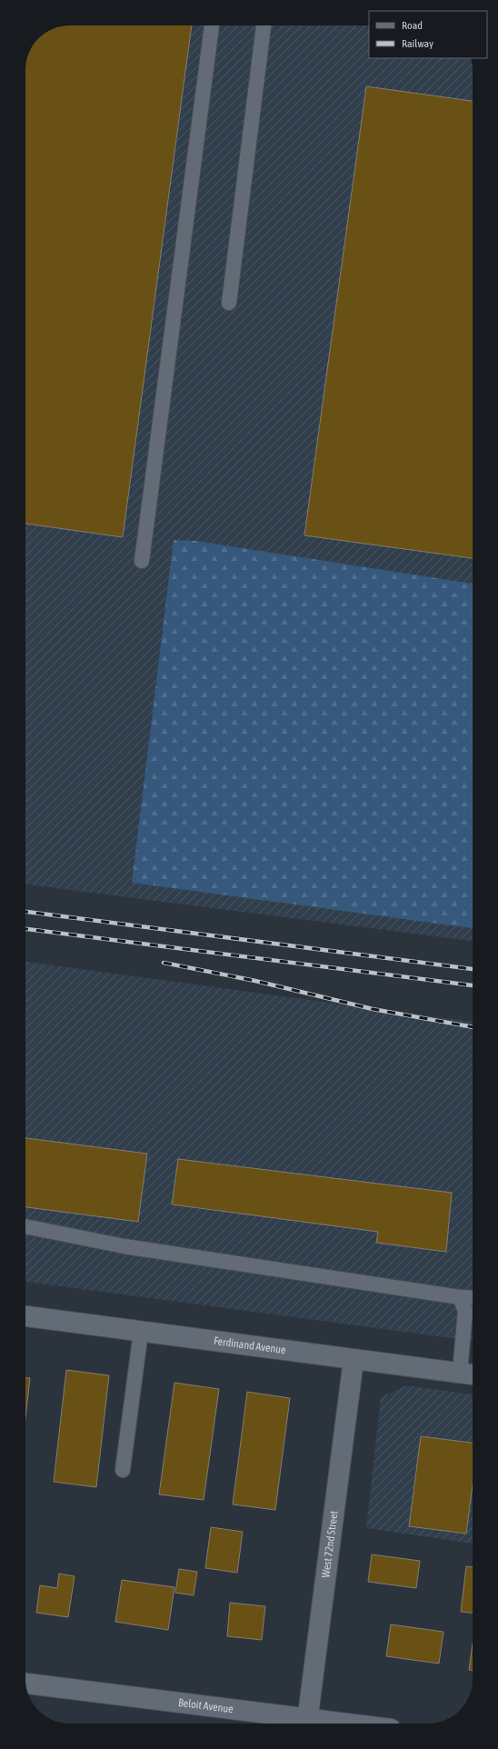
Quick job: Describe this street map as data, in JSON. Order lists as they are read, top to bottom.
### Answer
{
  "streets": {
    "street": ["Ferdinand Avenue", "West 72nd Street", "Beloit Avenue"]
  },
  "crossings": [
    ["Ferdinand Avenue", "West 72nd Street"],
    ["West 72nd Street", "Beloit Avenue"]
  ],
  "legend": ["Road", "Railway"]
}
